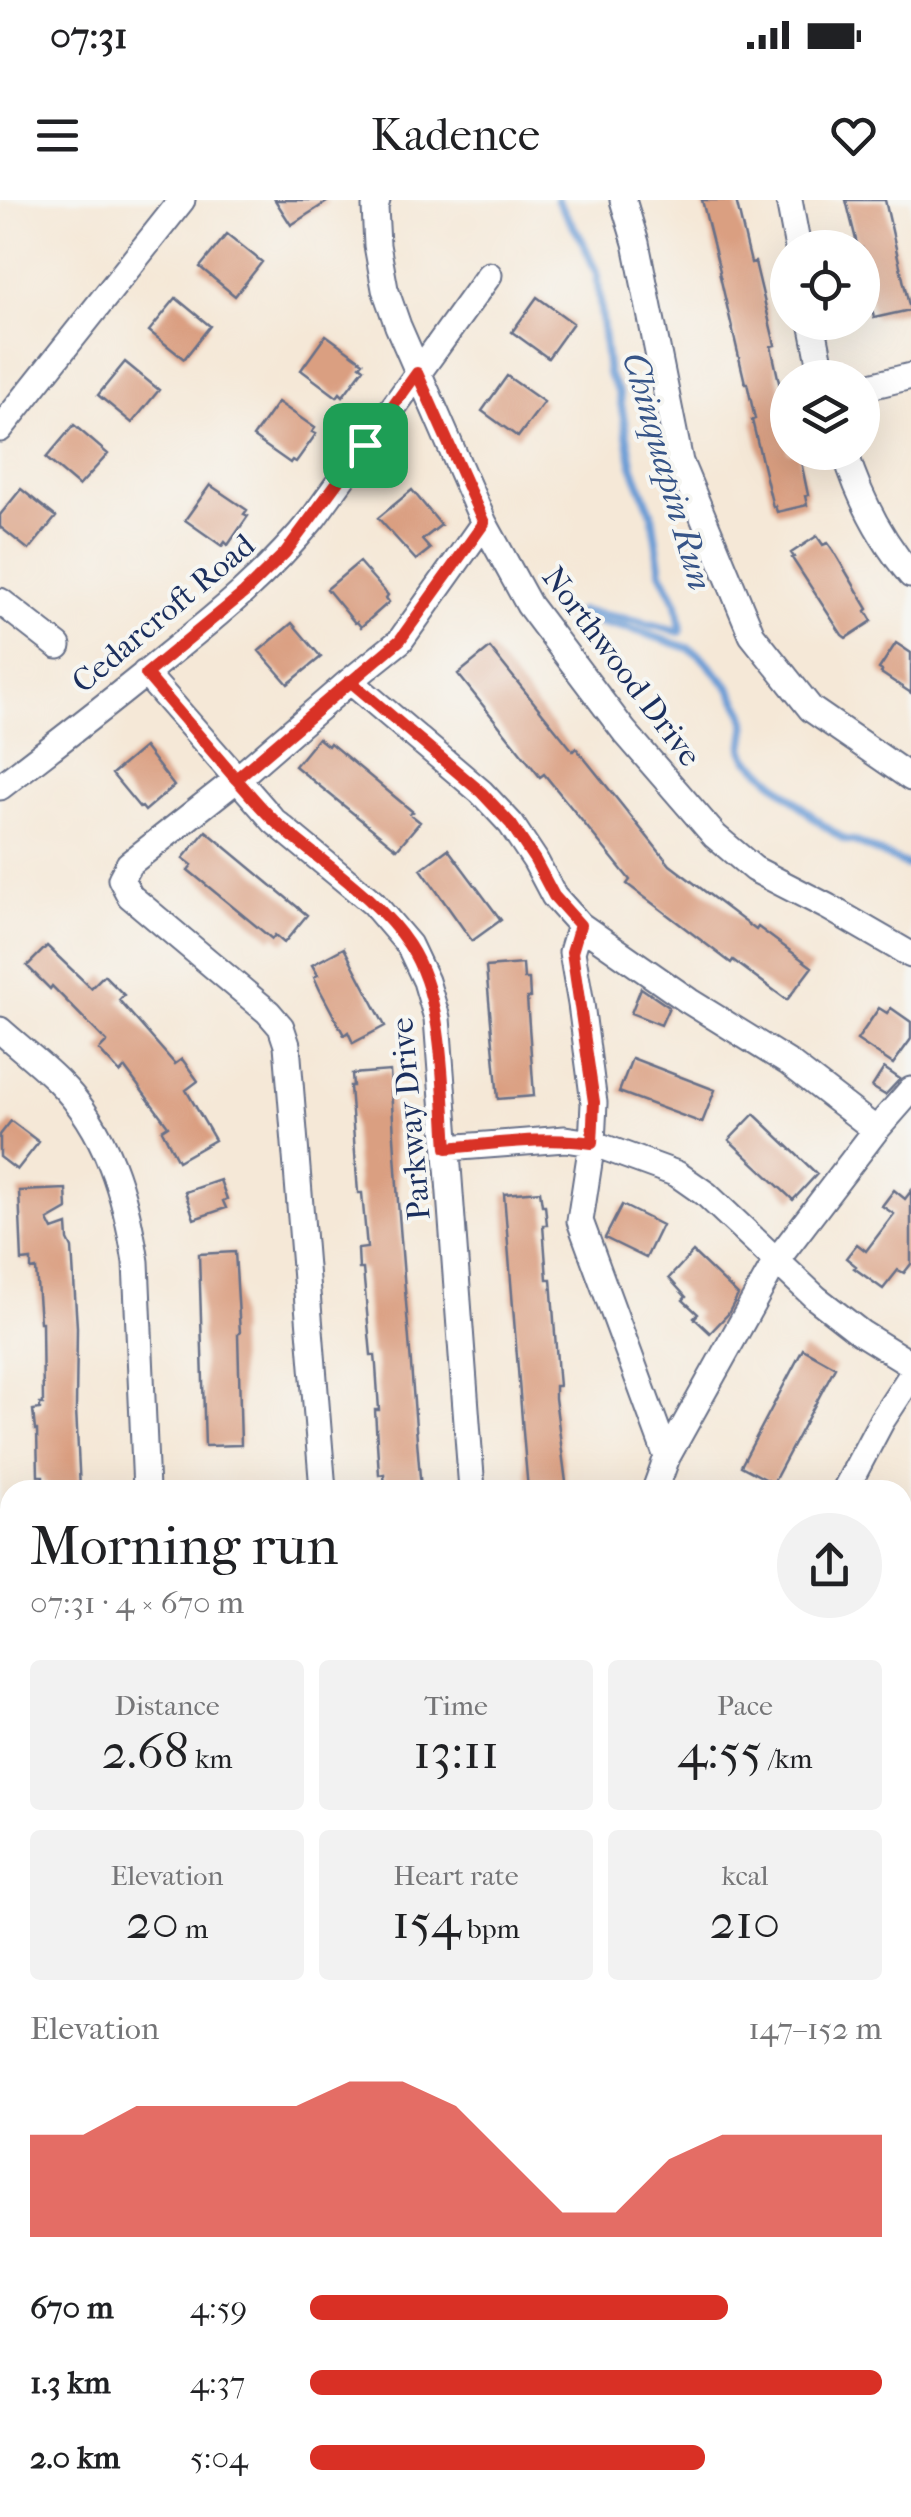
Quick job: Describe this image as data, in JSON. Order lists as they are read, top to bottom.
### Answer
{
  "streets": {
    "street": ["Cedarcroft Road", "Northwood Drive", "Parkway Drive"]
  },
  "crossings": [
    ["Cedarcroft Road", "Northwood Drive"],
    ["Cedarcroft Road", "Parkway Drive"]
  ],
  "water": ["Chinquapin Run"],
  "page": {
    "status": "07:31",
    "header": "Kadence",
    "heading": ["Morning run", "07:31 · 4 × 670 m"],
    "stats": [
      ["Distance", "2.68 km"],
      ["Time", "13:11"],
      ["Pace", "4:55 /km"],
      ["Elevation", "20 m"],
      ["Heart rate", "154 bpm"],
      ["kcal", "210"]
    ],
    "chart": ["Elevation", "147–152 m"],
    "list": [
      {
        "name": "670 m",
        "note": "4:59"
      },
      {
        "name": "1.3 km",
        "note": "4:37"
      },
      {
        "name": "2.0 km",
        "note": "5:04"
      }
    ]
  }
}
